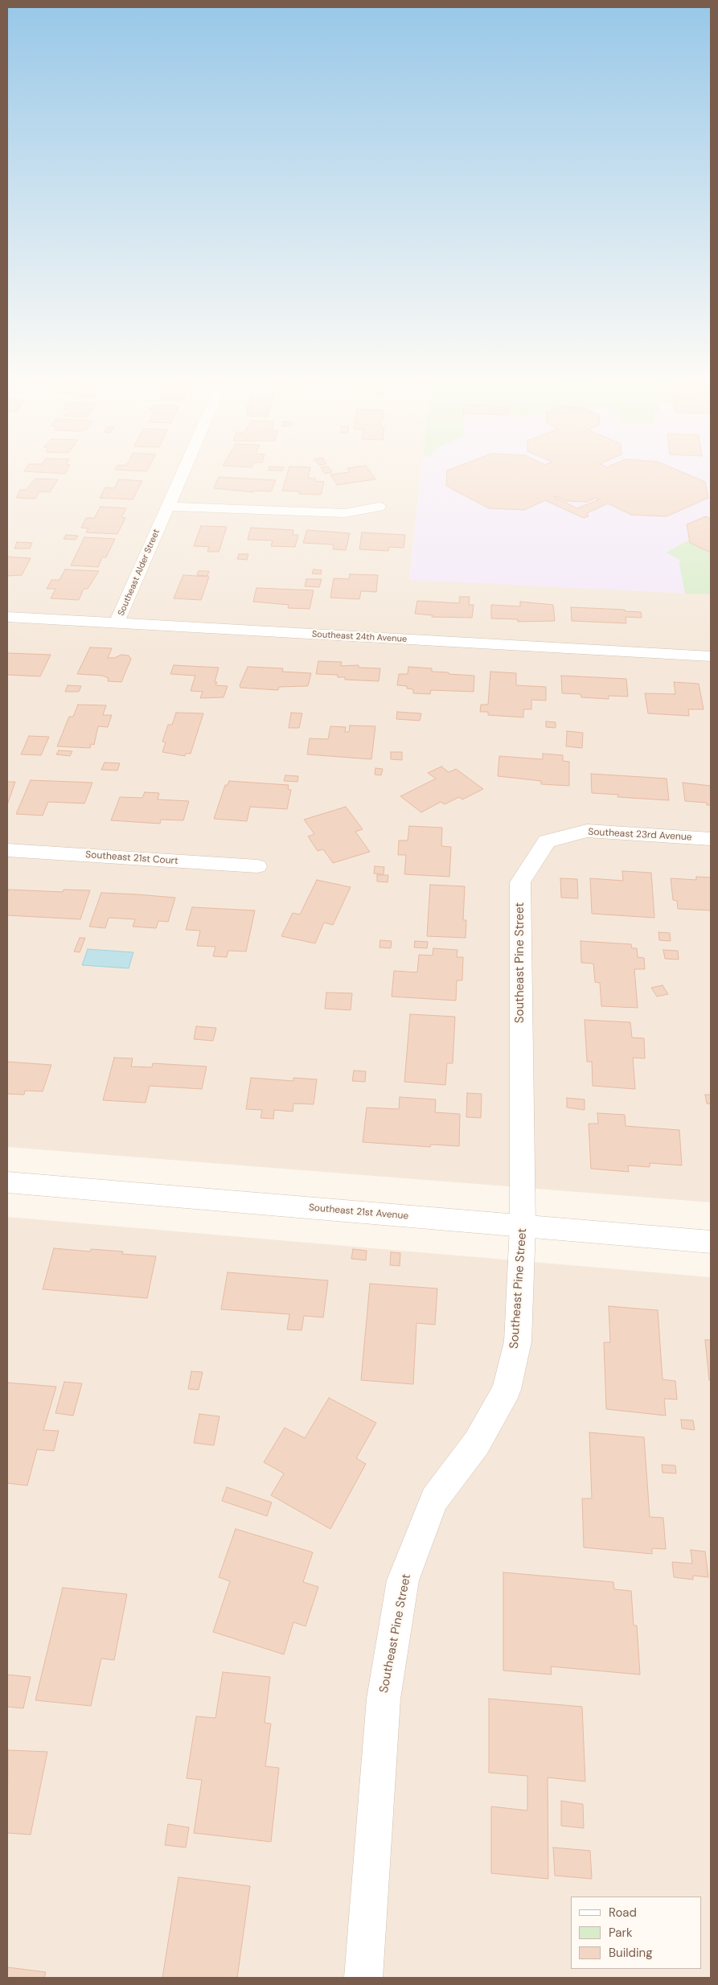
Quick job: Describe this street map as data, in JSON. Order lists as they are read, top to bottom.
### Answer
{
  "streets": {
    "street": [
      "Southeast Alder Street",
      "Southeast 24th Avenue",
      "Southeast 23rd Avenue",
      "Southeast 21st Court",
      "Southeast Pine Street",
      "Southeast 21st Avenue"
    ]
  },
  "crossings": [
    ["Southeast Alder Street", "Southeast 24th Avenue"],
    ["Southeast 23rd Avenue", "Southeast Pine Street"],
    ["Southeast Pine Street", "Southeast 21st Avenue"]
  ],
  "legend": ["Road", "Park", "Building"]
}
